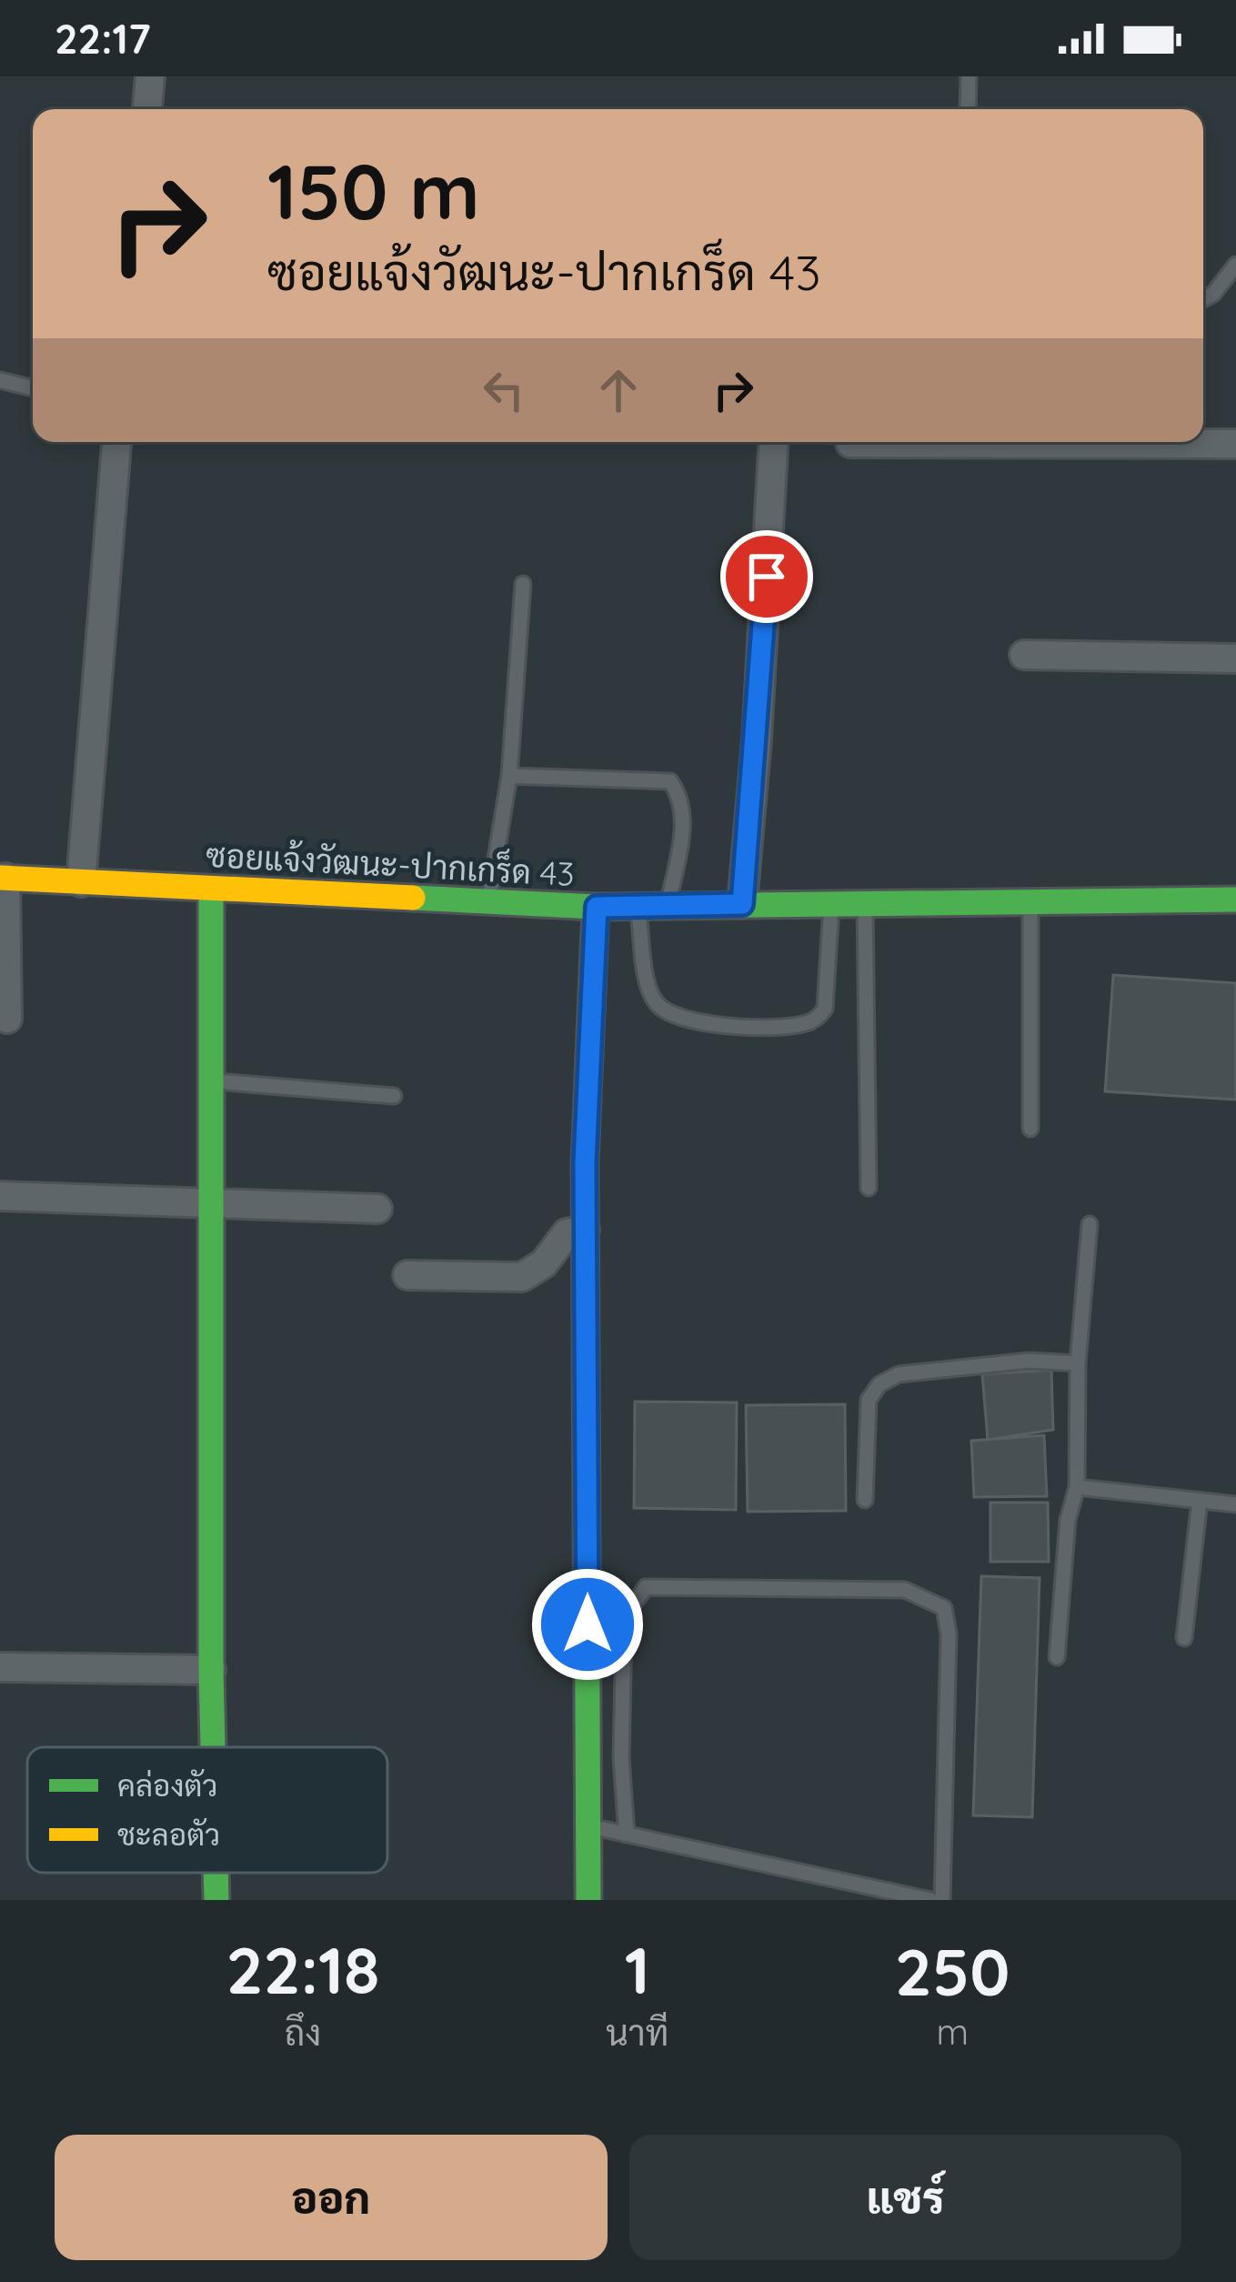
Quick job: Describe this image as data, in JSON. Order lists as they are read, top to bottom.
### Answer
{
  "streets": {
    "street": ["ซอยแจ้งวัฒนะ-ปากเกร็ด 43"]
  },
  "legend": ["คล่องตัว", "ชะลอตัว"],
  "page": {
    "status": "22:17",
    "turn": ["150 m", "ซอยแจ้งวัฒนะ-ปากเกร็ด 43"],
    "eta": [
      "22:18",
      "ถึง",
      "1",
      "นาที",
      "250",
      "m"
    ],
    "buttons": ["ออก", "แชร์"]
  }
}
